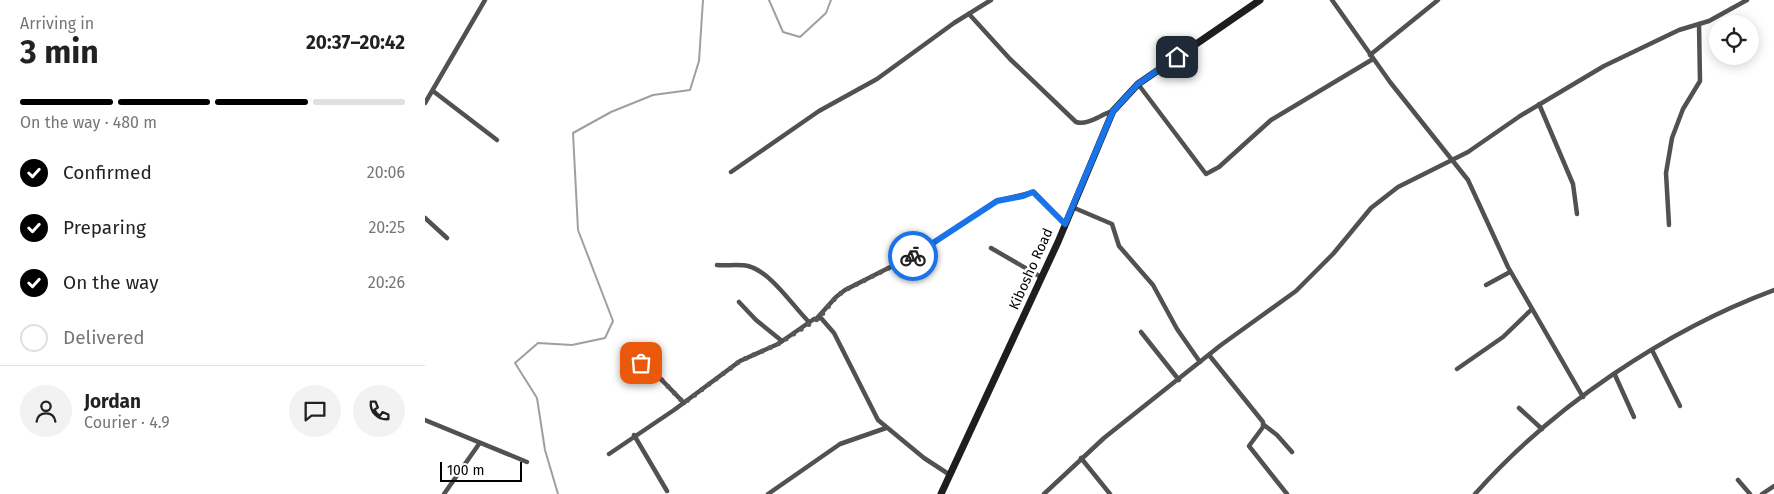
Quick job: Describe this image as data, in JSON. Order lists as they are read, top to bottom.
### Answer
{
  "streets": {
    "street": ["Kibosho Road"]
  },
  "scale_bar": "100 m",
  "page": {
    "heading": ["3 min", "Arriving in", "20:37–20:42"],
    "panel": ["Jordan", "Courier · 4.9"],
    "bar": "On the way · 480 m",
    "list": [
      ["Confirmed", "20:06"],
      ["Preparing", "20:25"],
      ["On the way", "20:26"],
      "Delivered"
    ],
    "scale": "100 m"
  }
}
